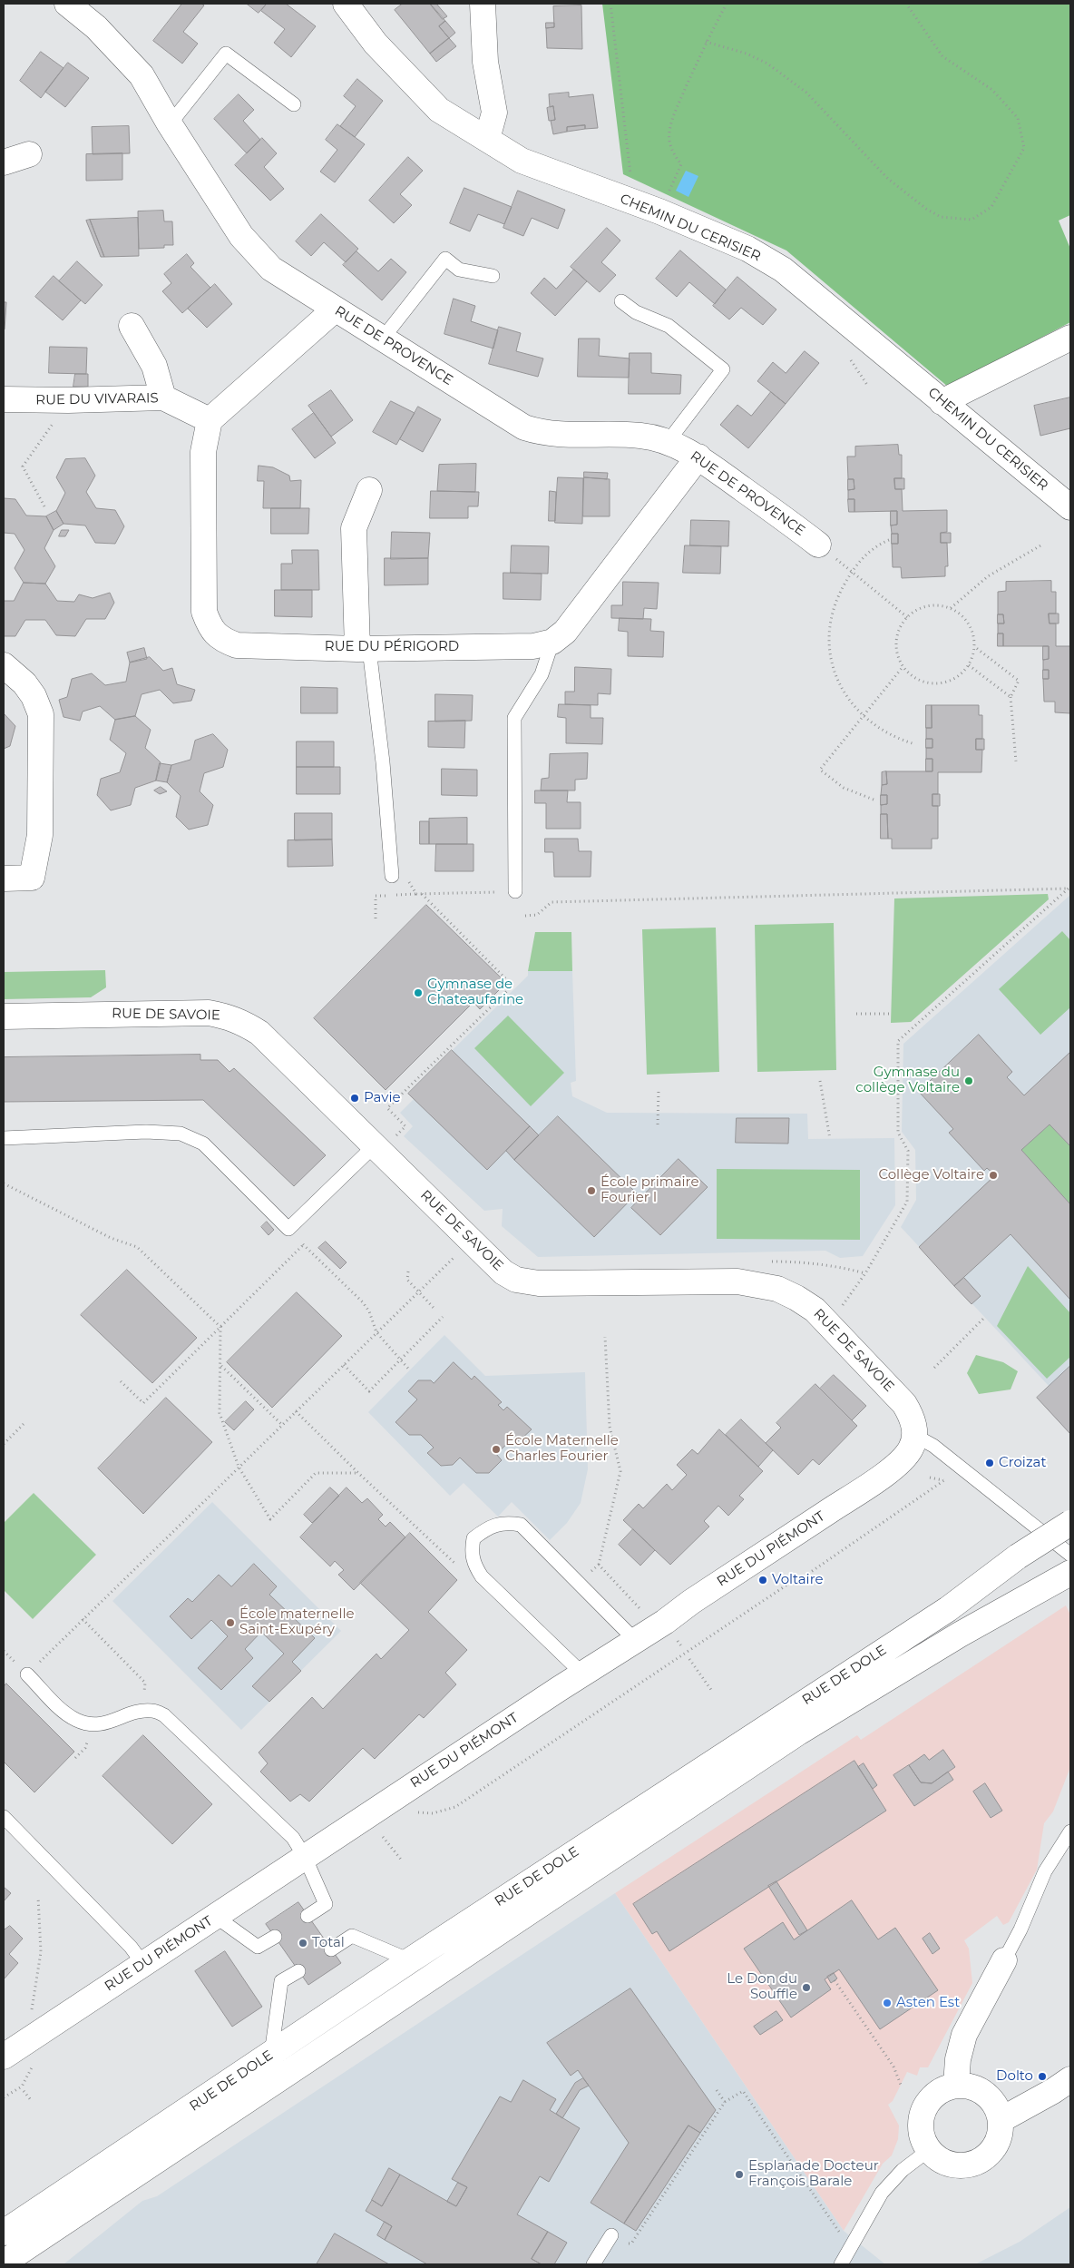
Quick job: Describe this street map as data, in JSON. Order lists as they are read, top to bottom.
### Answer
{
  "streets": {
    "street": [
      "CHEMIN DU CERISIER",
      "RUE DE PROVENCE",
      "RUE DU VIVARAIS",
      "RUE DU PÉRIGORD",
      "RUE DE SAVOIE",
      "RUE DU PIÉMONT",
      "RUE DE DOLE"
    ]
  },
  "crossings": [
    ["RUE DU VIVARAIS", "RUE DU PÉRIGORD"],
    ["RUE DE SAVOIE", "RUE DU PIÉMONT"]
  ],
  "places": [
    "Gymnase de Chateaufarine",
    "Gymnase du collège Voltaire",
    "Pavie",
    "Collège Voltaire",
    "École primaire Fourier I",
    "École Maternelle Charles Fourier",
    "Croizat",
    "Voltaire",
    "École maternelle Saint-Exupéry",
    "Total",
    "Le Don du Souffle",
    "Asten Est",
    "Dolto",
    "Esplanade Docteur François Barale"
  ]
}
